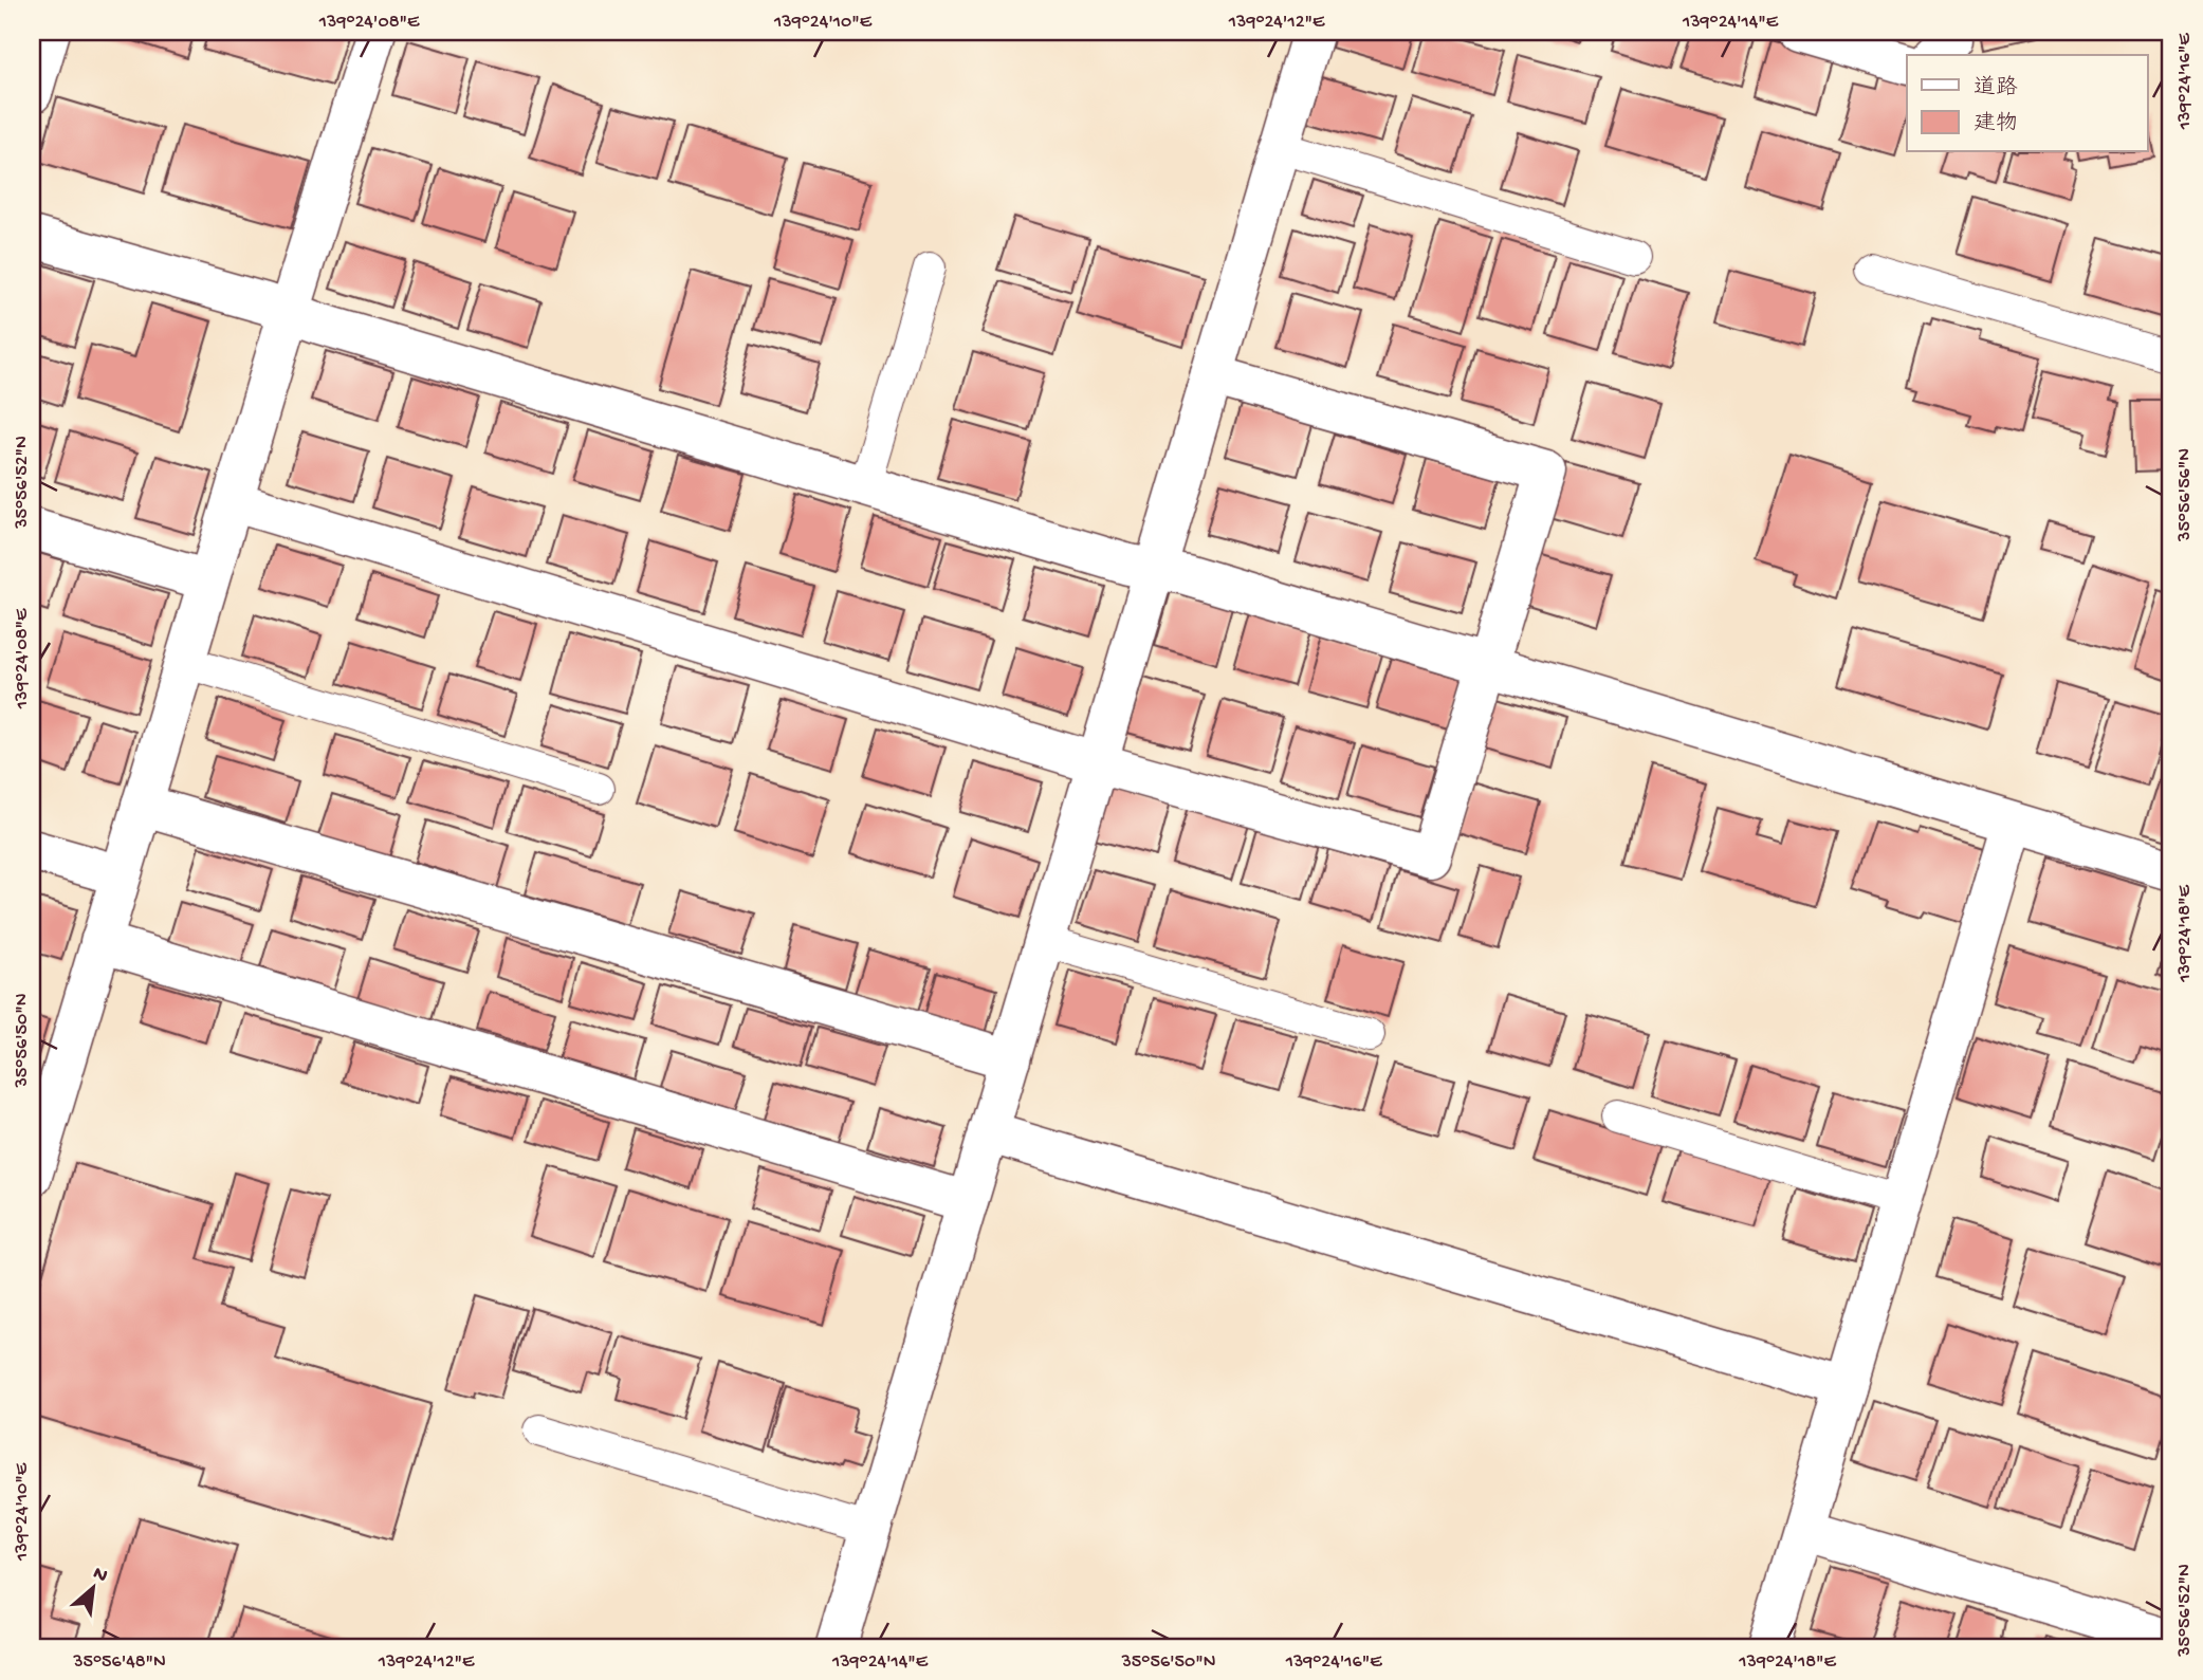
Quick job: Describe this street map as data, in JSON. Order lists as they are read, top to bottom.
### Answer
{
  "legend": ["道路", "建物"],
  "north": "top right",
  "coordinates": [
    "139°24'08\"E",
    "139°24'10\"E",
    "139°24'12\"E",
    "139°24'14\"E",
    "139°24'16\"E",
    "35°56'52\"N",
    "35°56'56\"N",
    "139°24'18\"E",
    "35°56'50\"N",
    "35°56'48\"N"
  ]
}
